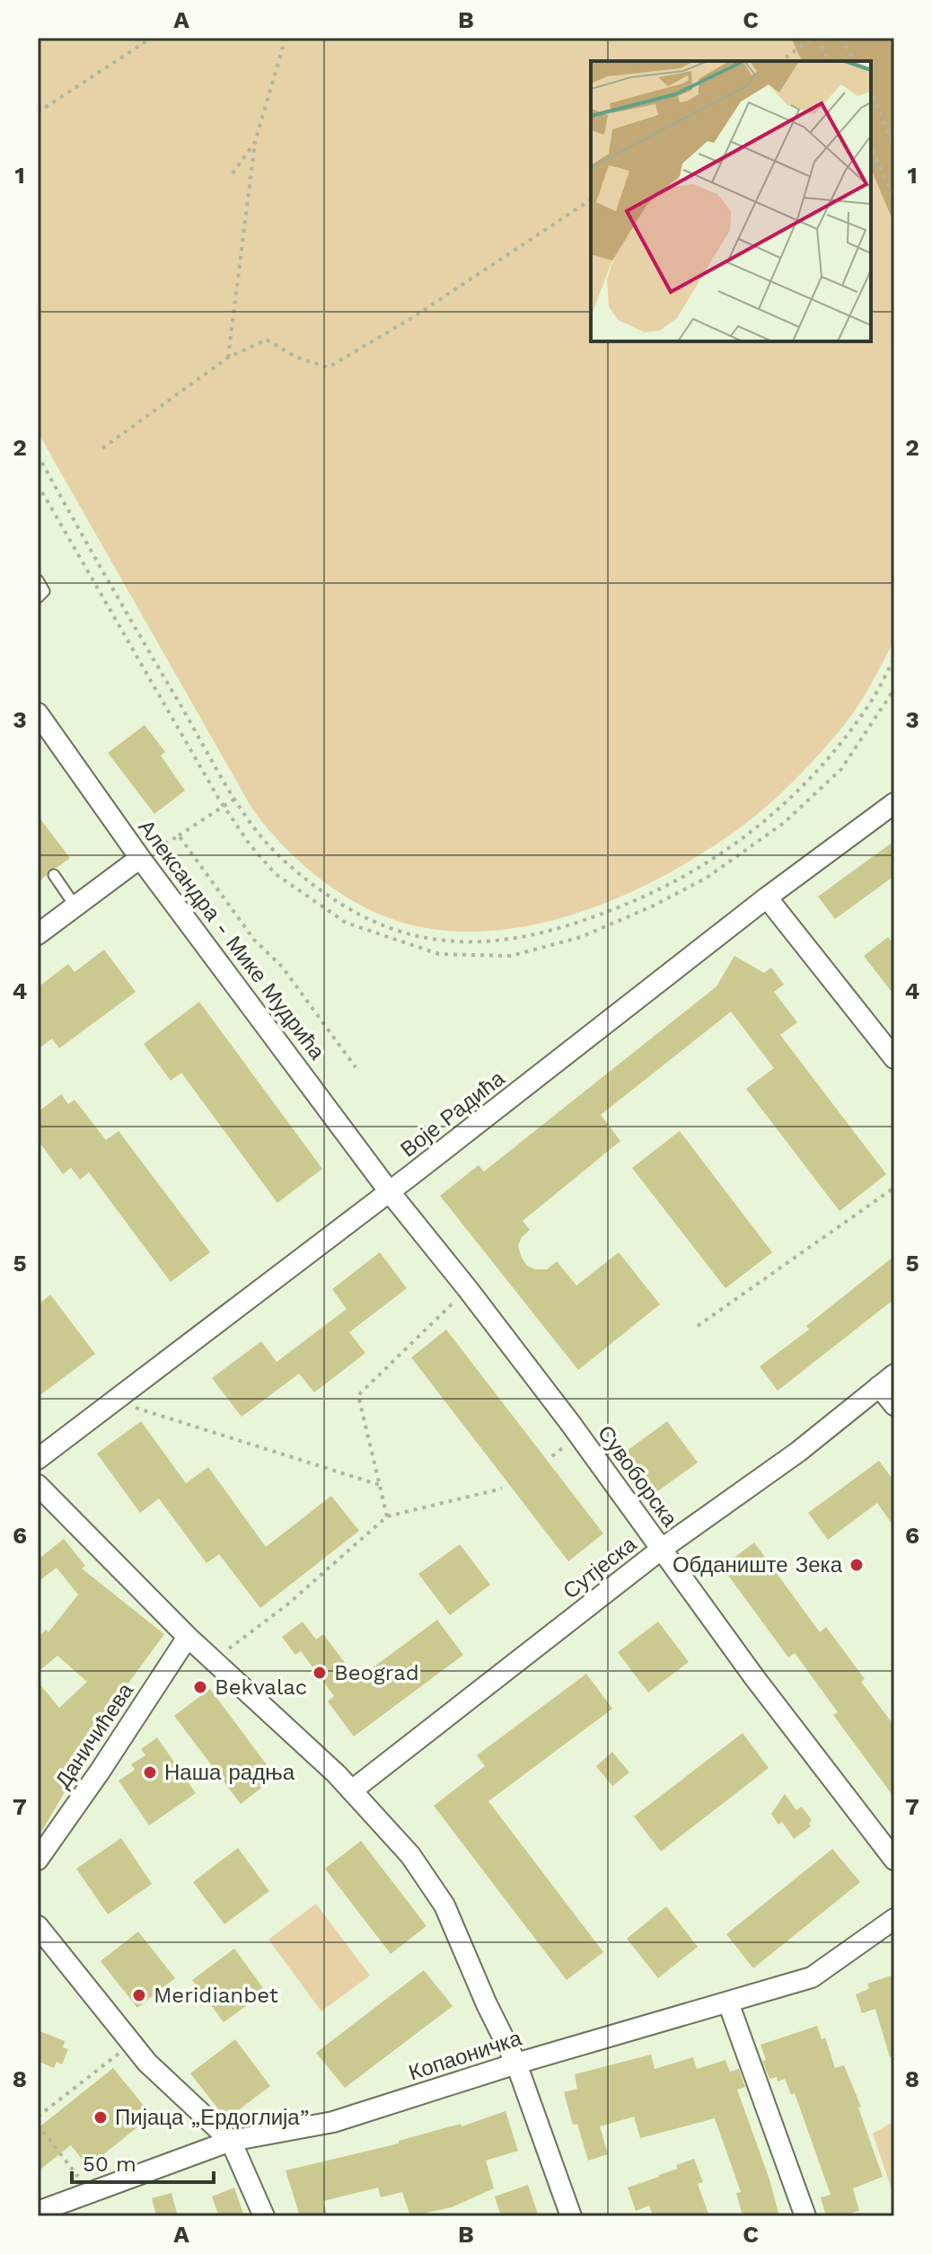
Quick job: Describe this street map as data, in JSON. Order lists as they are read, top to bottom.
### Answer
{
  "streets": {
    "street": [
      "Александра - Мике Мудрића",
      "Воје Радића",
      "Сувоборска",
      "Сутјеска",
      "Даничићева",
      "Копаоничка"
    ]
  },
  "crossings": [
    ["Александра - Мике Мудрића", "Воје Радића"],
    ["Александра - Мике Мудрића", "Сувоборска"],
    ["Воје Радића", "Сувоборска"],
    ["Сувоборска", "Сутјеска"]
  ],
  "places": [
    "Обданиште Зека",
    "Beograd",
    "Bekvalac",
    "Наша радња",
    "Meridianbet",
    "Пијаца „Ердоглија”"
  ],
  "scale_bar": "50 m",
  "grid": {
    "columns": ["A", "B", "C"],
    "rows": [
      "1",
      "2",
      "3",
      "4",
      "5",
      "6",
      "7",
      "8"
    ]
  }
}
